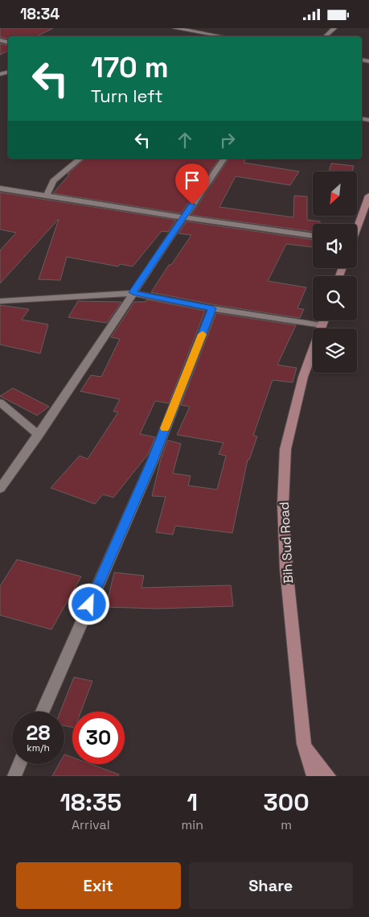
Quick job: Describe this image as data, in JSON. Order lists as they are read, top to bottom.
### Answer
{
  "streets": {
    "main road": ["Bih Sud Road"]
  },
  "north": "bottom left",
  "page": {
    "status": "18:34",
    "turn": ["170 m", "Turn left"],
    "speed": "28 km/h",
    "limit": "30",
    "eta": [
      "18:35",
      "Arrival",
      "1",
      "min",
      "300",
      "m"
    ],
    "buttons": ["Exit", "Share"]
  }
}
